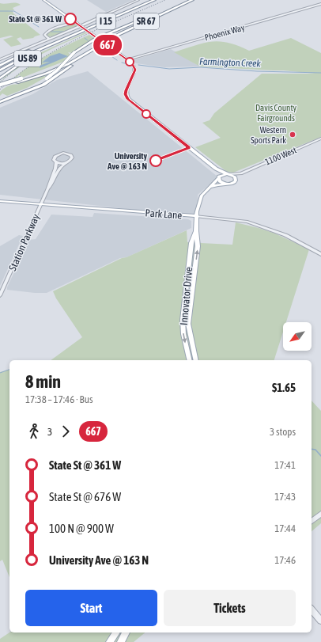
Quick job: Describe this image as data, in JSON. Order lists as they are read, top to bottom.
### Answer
{
  "streets": {
    "highway": ["I 15", "SR 67", "US 89"],
    "main road": ["Park Lane", "Innovator Drive"],
    "street": ["Phoenix Way", "1100 West", "Station Parkway"]
  },
  "crossings": [
    ["I 15", "US 89"],
    ["Park Lane", "Station Parkway"],
    ["Park Lane", "Innovator Drive"]
  ],
  "water": ["Farmington Creek"],
  "parks": ["Davis County Fairgrounds"],
  "places": ["State St @ 361 W", "Western Sports Park", "University Ave @ 163 N"],
  "lines": ["bus line 667"],
  "north": "bottom left",
  "page": {
    "on_map": "667",
    "heading": ["8 min", "17:38 – 17:46 · Bus", "$1.65"],
    "legs": ["3", "667", "3 stops"],
    "list": [
      {
        "name": "State St @ 361 W",
        "value": "17:41"
      },
      {
        "name": "State St @ 676 W",
        "value": "17:43"
      },
      {
        "name": "100 N @ 900 W",
        "value": "17:44"
      },
      {
        "name": "University Ave @ 163 N",
        "value": "17:46"
      }
    ],
    "buttons": ["Start", "Tickets"]
  }
}
